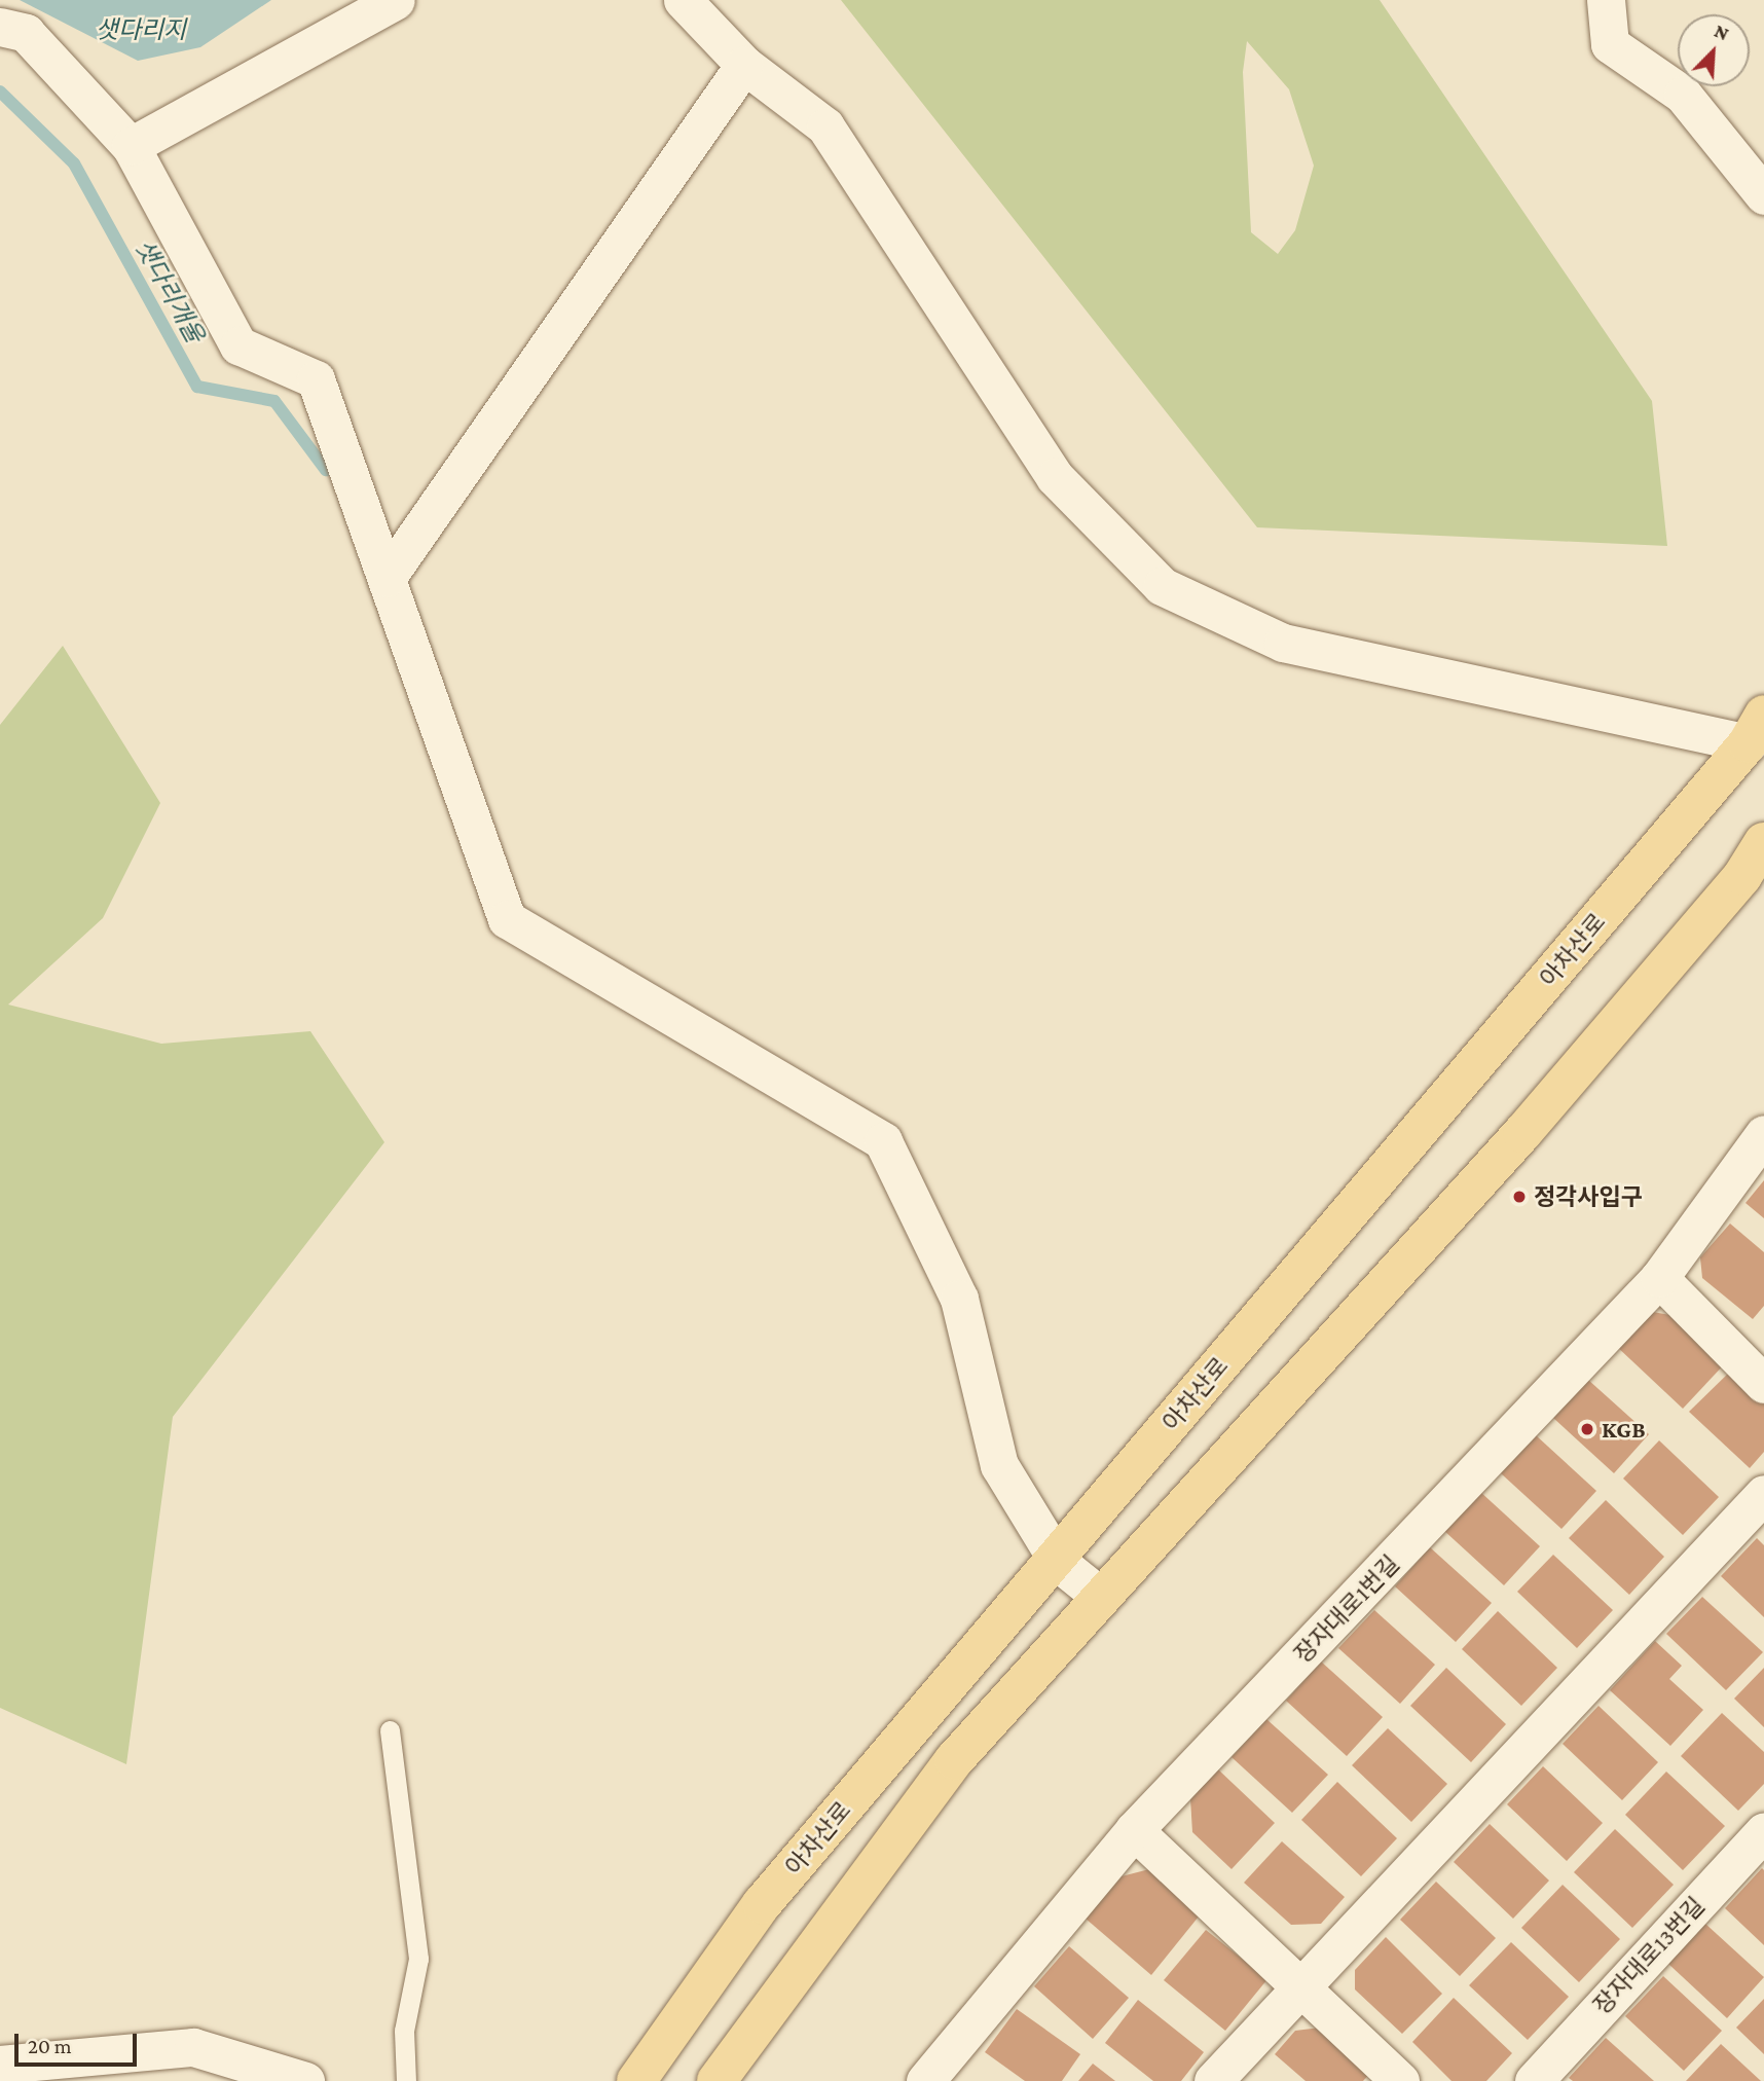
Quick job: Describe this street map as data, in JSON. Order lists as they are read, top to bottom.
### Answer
{
  "streets": {
    "main road": ["아차산로"],
    "street": ["장자대로1번길", "장자대로13번길"]
  },
  "water": ["샛다리지", "샛다리개울"],
  "places": ["정각사입구", "KGB"],
  "scale_bar": "20 m",
  "north": "top right"
}
